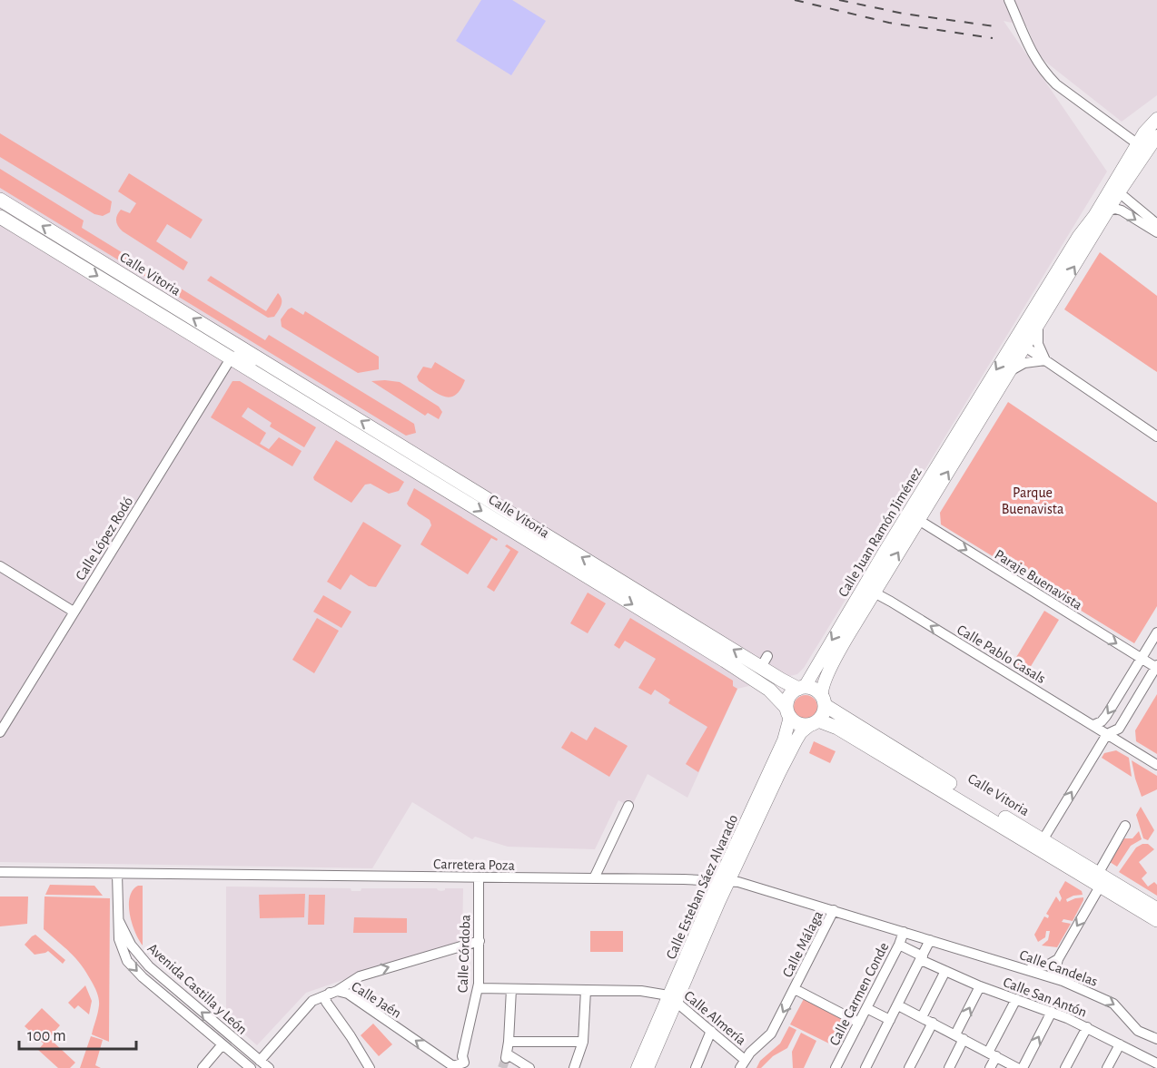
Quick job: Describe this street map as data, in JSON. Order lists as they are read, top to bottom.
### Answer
{
  "streets": {
    "highway": ["Calle Vitoria"],
    "main road": ["Calle Juan Ramón Jiménez", "Calle Esteban Sáez Alvarado"],
    "street": [
      "Calle López Rodó",
      "Paraje Buenavista",
      "Calle Pablo Casals",
      "Carretera Poza",
      "Calle Málaga",
      "Calle Córdoba",
      "Calle Candelas",
      "Avenida Castilla y León",
      "Calle Carmen Conde",
      "Calle San Antón",
      "Calle Jaén",
      "Calle Almería"
    ]
  },
  "crossings": [
    ["Calle Vitoria", "Calle Juan Ramón Jiménez"],
    ["Calle Vitoria", "Calle López Rodó"],
    ["Calle Vitoria", "Calle Esteban Sáez Alvarado"],
    ["Calle Juan Ramón Jiménez", "Paraje Buenavista"],
    ["Calle Juan Ramón Jiménez", "Calle Pablo Casals"],
    ["Calle Juan Ramón Jiménez", "Calle Esteban Sáez Alvarado"],
    ["Carretera Poza", "Calle Esteban Sáez Alvarado"],
    ["Carretera Poza", "Calle Málaga"],
    ["Carretera Poza", "Calle Córdoba"],
    ["Carretera Poza", "Calle Candelas"],
    ["Carretera Poza", "Avenida Castilla y León"],
    ["Carretera Poza", "Calle Carmen Conde"],
    ["Calle Esteban Sáez Alvarado", "Calle Almería"],
    ["Calle Málaga", "Calle Carmen Conde"],
    ["Calle Málaga", "Calle Almería"],
    ["Calle Córdoba", "Calle Jaén"],
    ["Avenida Castilla y León", "Calle Jaén"],
    ["Calle Carmen Conde", "Calle San Antón"]
  ],
  "one_way": [
    "Paraje Buenavista",
    "Calle Pablo Casals",
    "Calle Málaga",
    "Calle Candelas",
    "Calle Jaén"
  ],
  "parks": ["Parque Buenavista"],
  "scale_bar": "100 m"
}
